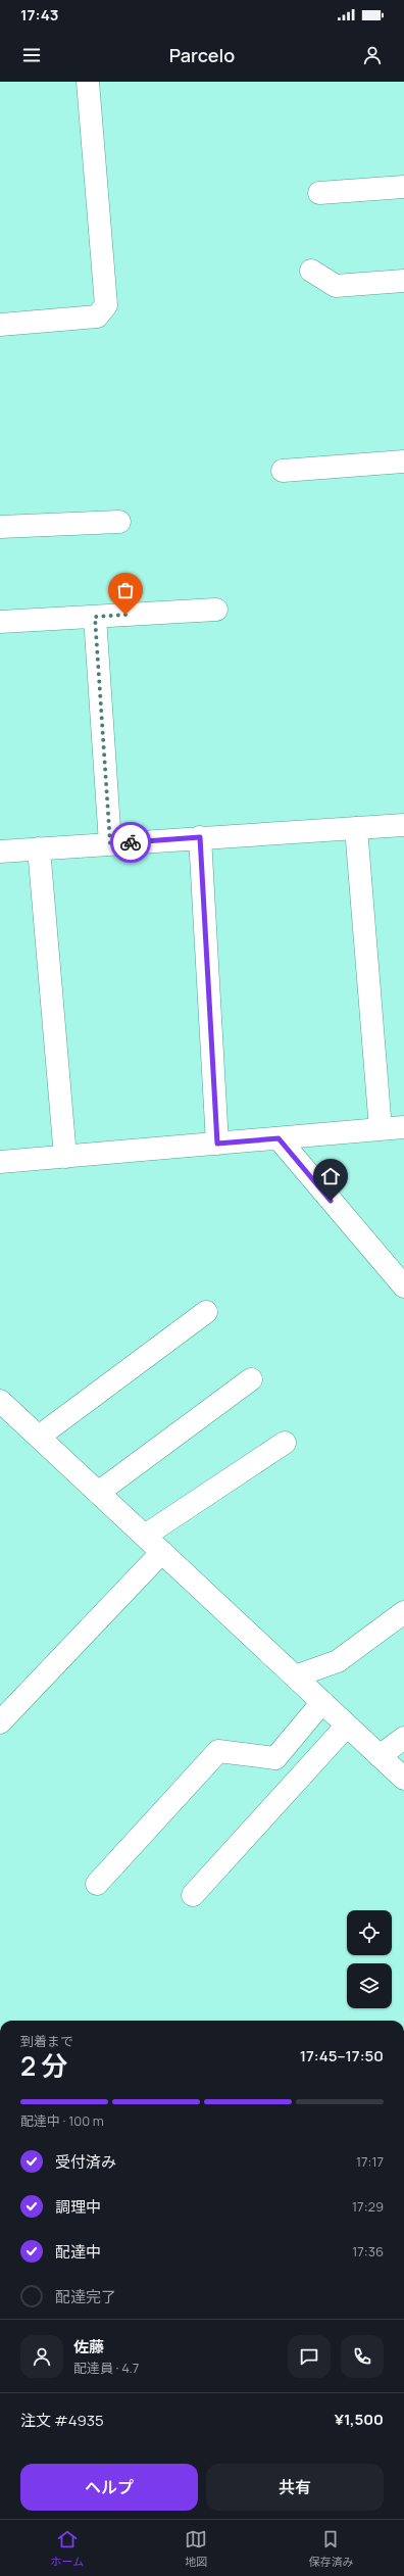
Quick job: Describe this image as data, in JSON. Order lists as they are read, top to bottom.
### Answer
{
  "page": {
    "status": "17:43",
    "header": "Parcelo",
    "heading": ["2 分", "到着まで", "17:45–17:50"],
    "panel": [
      "佐藤",
      "配達員 · 4.7",
      "注文 #4935",
      "¥1,500"
    ],
    "bar": "配達中 · 100 m",
    "list": [
      ["受付済み", "17:17"],
      ["調理中", "17:29"],
      ["配達中", "17:36"],
      "配達完了"
    ],
    "buttons": ["ヘルプ", "共有"],
    "tabs": ["ホーム", "地図", "保存済み"]
  }
}
